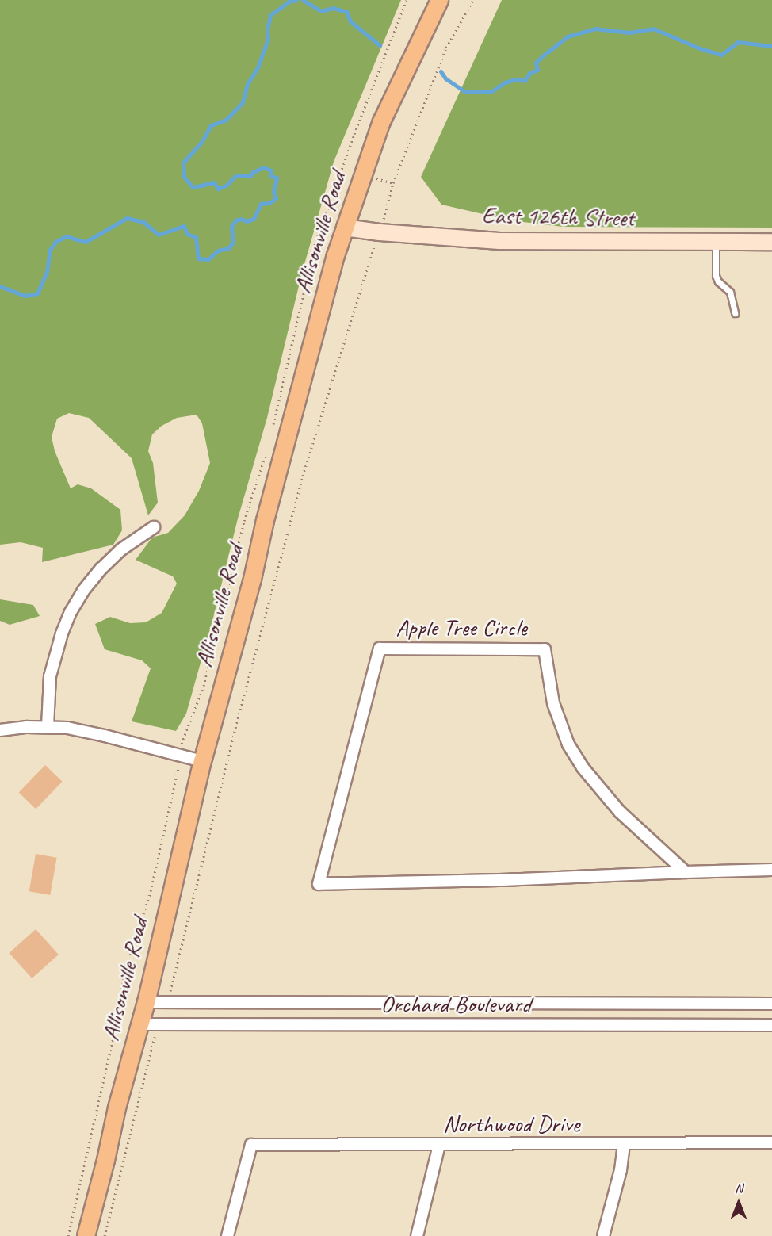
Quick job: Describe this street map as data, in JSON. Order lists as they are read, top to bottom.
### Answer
{
  "streets": {
    "main road": ["East 126th Street", "Allisonville Road"],
    "street": ["Apple Tree Circle", "Orchard Boulevard", "Northwood Drive"]
  },
  "crossings": [
    ["East 126th Street", "Allisonville Road"],
    ["Allisonville Road", "Orchard Boulevard"]
  ],
  "north": "top"
}
